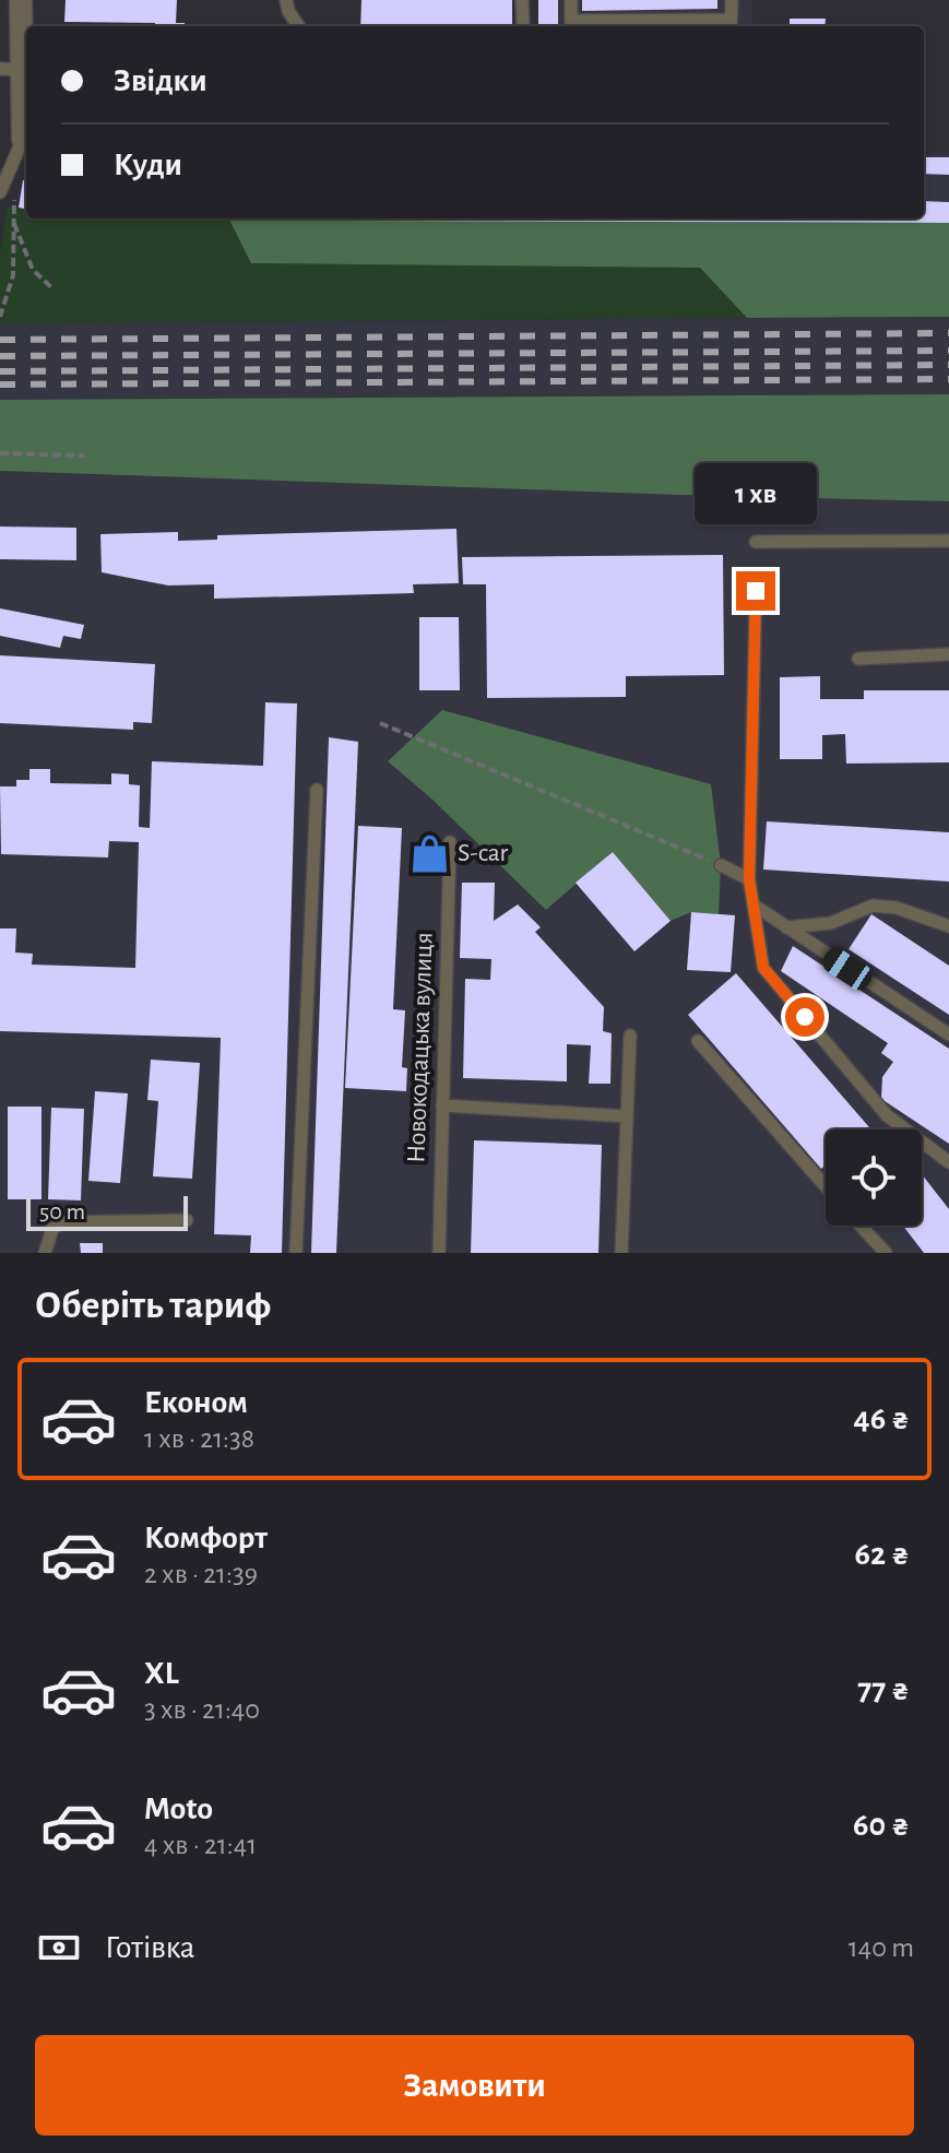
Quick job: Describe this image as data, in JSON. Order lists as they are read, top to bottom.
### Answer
{
  "streets": {
    "lane": ["Новокодацька вулиця"]
  },
  "places": {
    "shop": ["S-car"]
  },
  "scale_bar": "50 m",
  "page": {
    "banner": ["Звідки", "Куди"],
    "bubble": "1 хв",
    "scale": "50 m",
    "heading": "Оберіть тариф",
    "list": [
      {
        "name": "Економ",
        "note": "1 хв · 21:38",
        "value": "46 ₴"
      },
      {
        "name": "Комфорт",
        "note": "2 хв · 21:39",
        "value": "62 ₴"
      },
      {
        "name": "XL",
        "note": "3 хв · 21:40",
        "value": "77 ₴"
      },
      {
        "name": "Moto",
        "note": "4 хв · 21:41",
        "value": "60 ₴"
      }
    ],
    "pay": ["Готівка", "140 m"],
    "buttons": "Замовити"
  }
}
